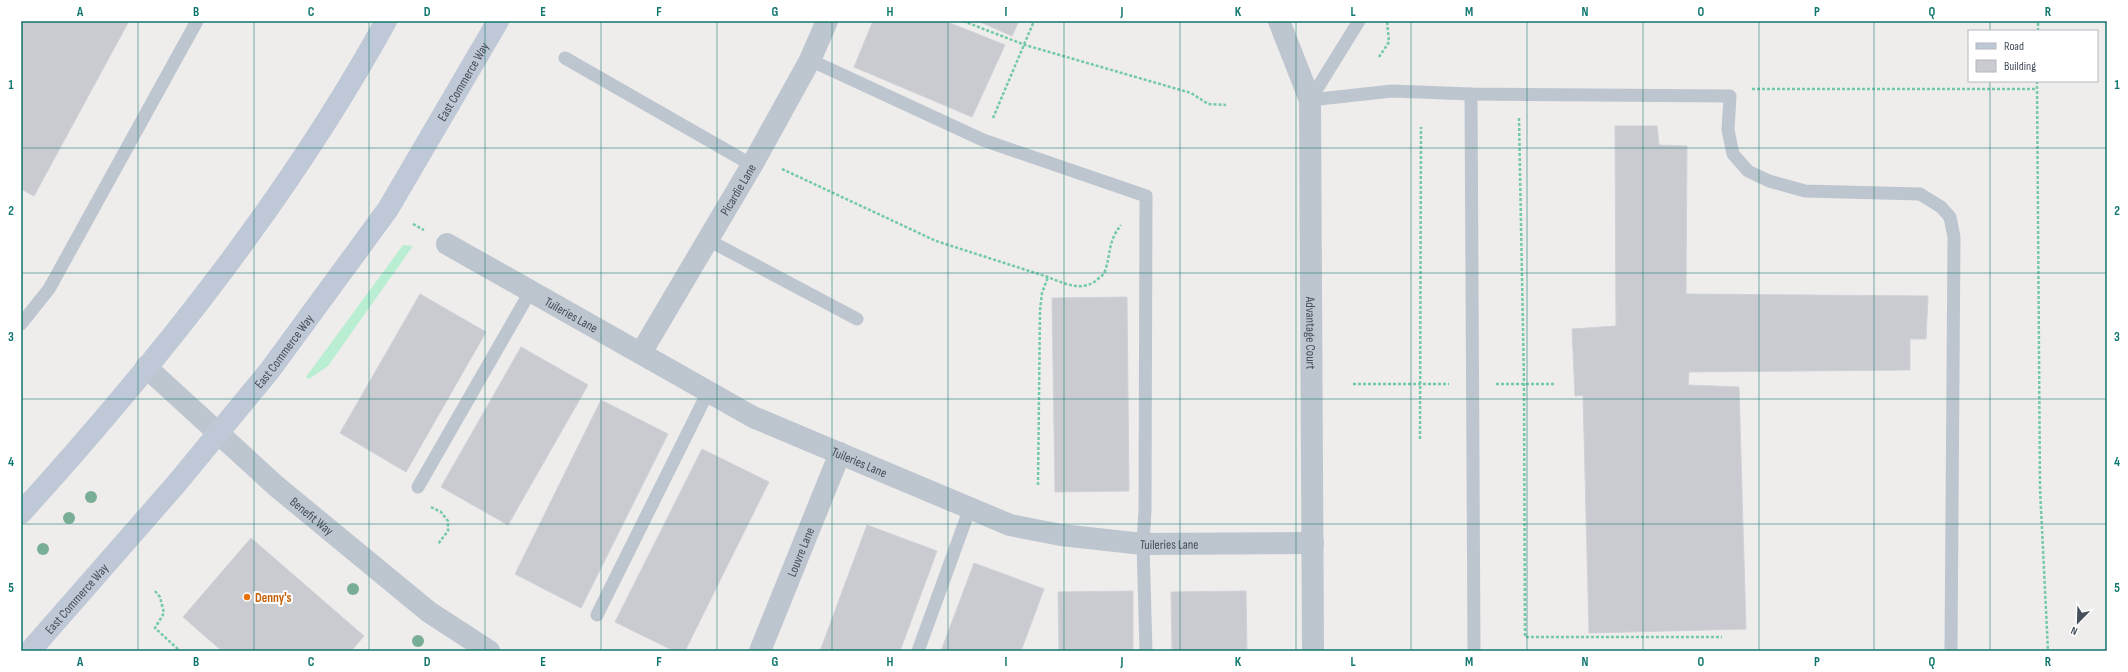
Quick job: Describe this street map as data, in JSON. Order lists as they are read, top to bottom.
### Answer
{
  "streets": {
    "main road": ["East Commerce Way"],
    "street": [
      "Picardie Lane",
      "Tuileries Lane",
      "Advantage Court",
      "Benefit Way",
      "Louvre Lane"
    ]
  },
  "crossings": [
    ["East Commerce Way", "Benefit Way"],
    ["Picardie Lane", "Tuileries Lane"],
    ["Tuileries Lane", "Advantage Court"],
    ["Tuileries Lane", "Louvre Lane"]
  ],
  "places": ["Denny's"],
  "legend": ["Road", "Building"],
  "north": "bottom left",
  "grid": {
    "columns": [
      "A",
      "B",
      "C",
      "D",
      "E",
      "F",
      "G",
      "H",
      "I",
      "J",
      "K",
      "L",
      "M",
      "N",
      "O",
      "P",
      "Q",
      "R"
    ],
    "rows": [
      "1",
      "2",
      "3",
      "4",
      "5"
    ]
  }
}
